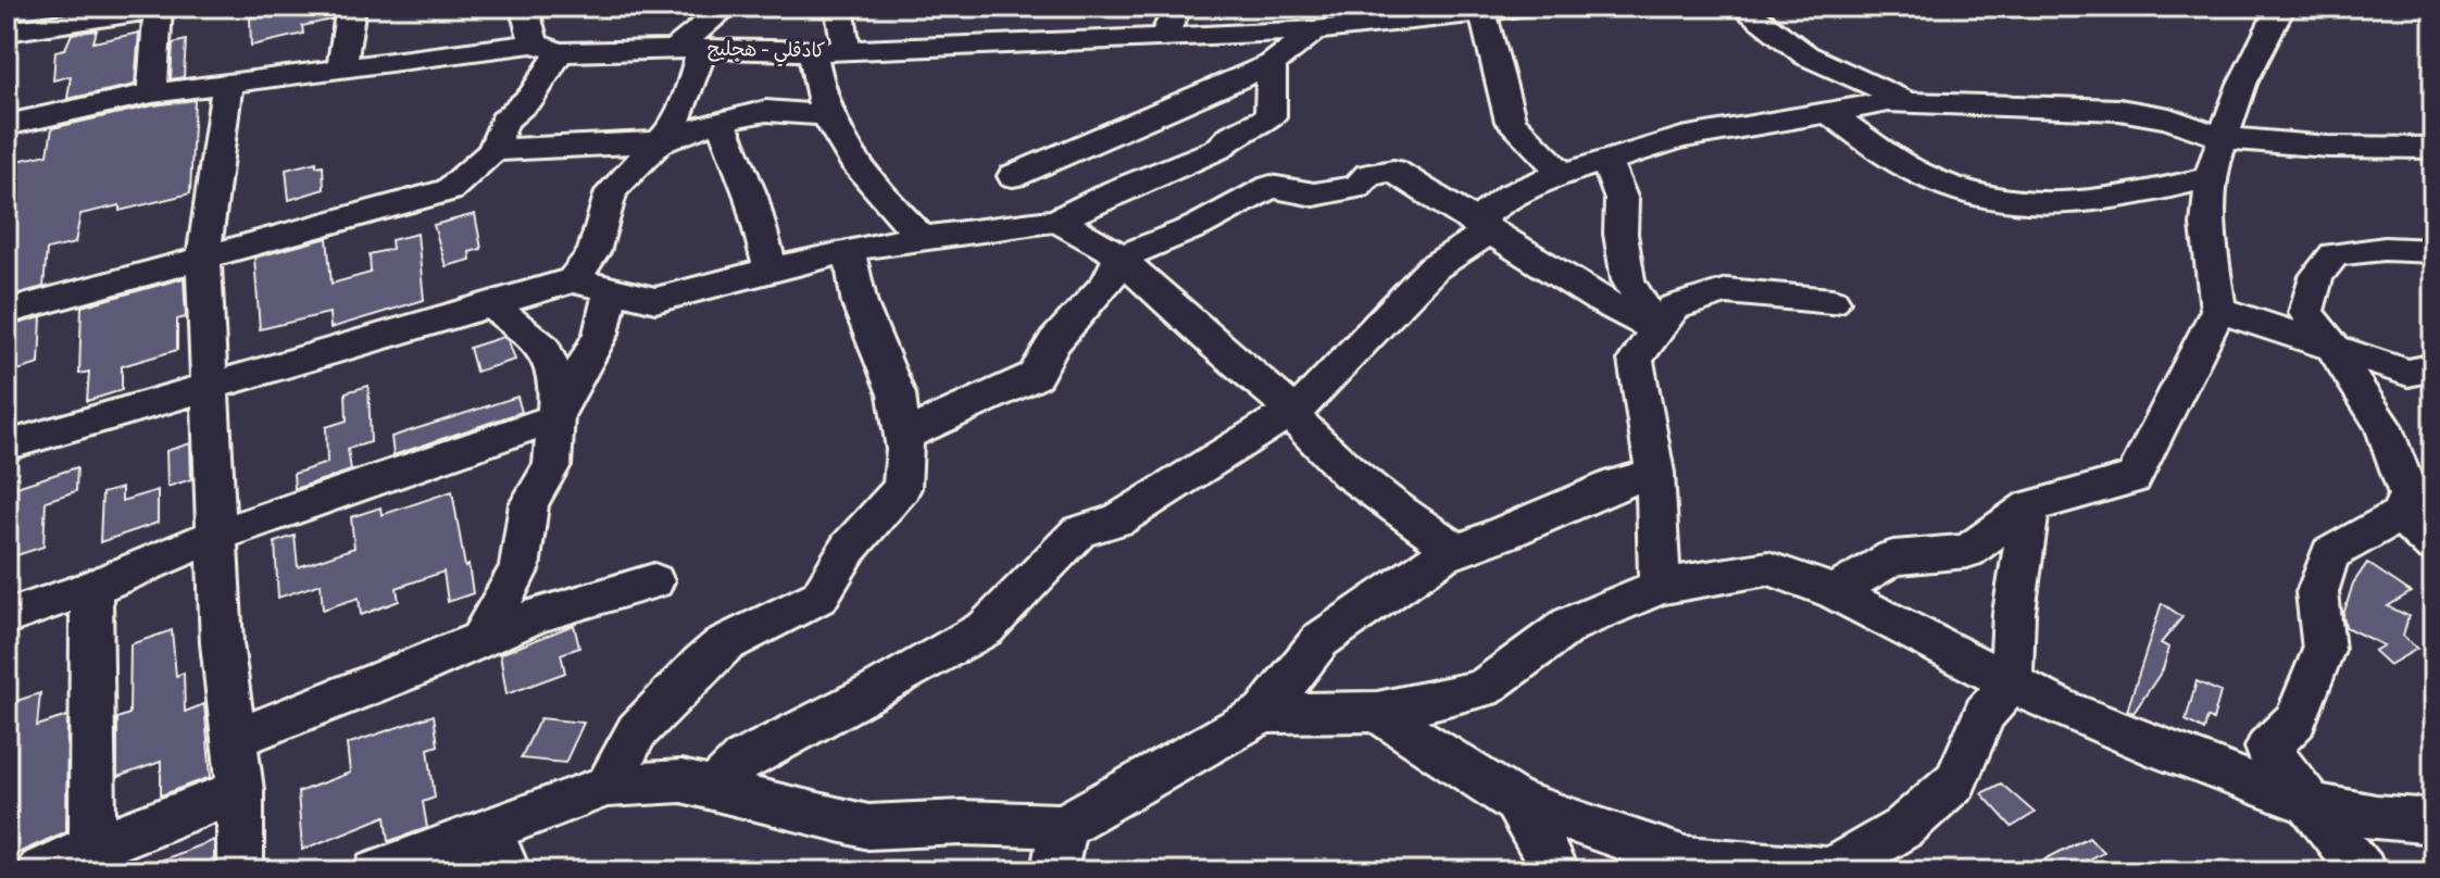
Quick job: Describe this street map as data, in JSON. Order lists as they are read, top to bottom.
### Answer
{
  "streets": {
    "street": ["كادقلي - هجليج"]
  }
}
